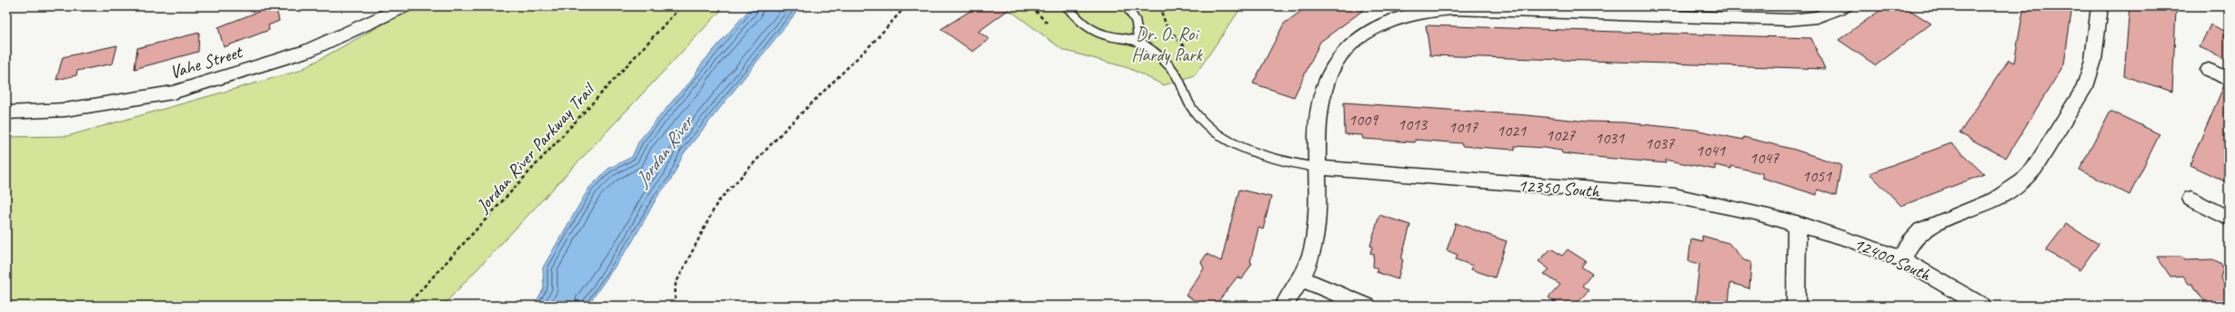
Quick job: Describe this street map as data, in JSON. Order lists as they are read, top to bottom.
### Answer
{
  "streets": {
    "street": ["Vahe Street", "12350 South", "12400 South"],
    "path": ["Jordan River Parkway Trail"]
  },
  "crossings": [
    ["12350 South", "12400 South"]
  ],
  "water": ["Jordan River"],
  "parks": ["Dr. O. Roi Hardy Park"],
  "house_numbers": [
    "1009",
    "1013",
    "1017",
    "1021",
    "1027",
    "1031",
    "1037",
    "1041",
    "1047",
    "1051"
  ]
}
